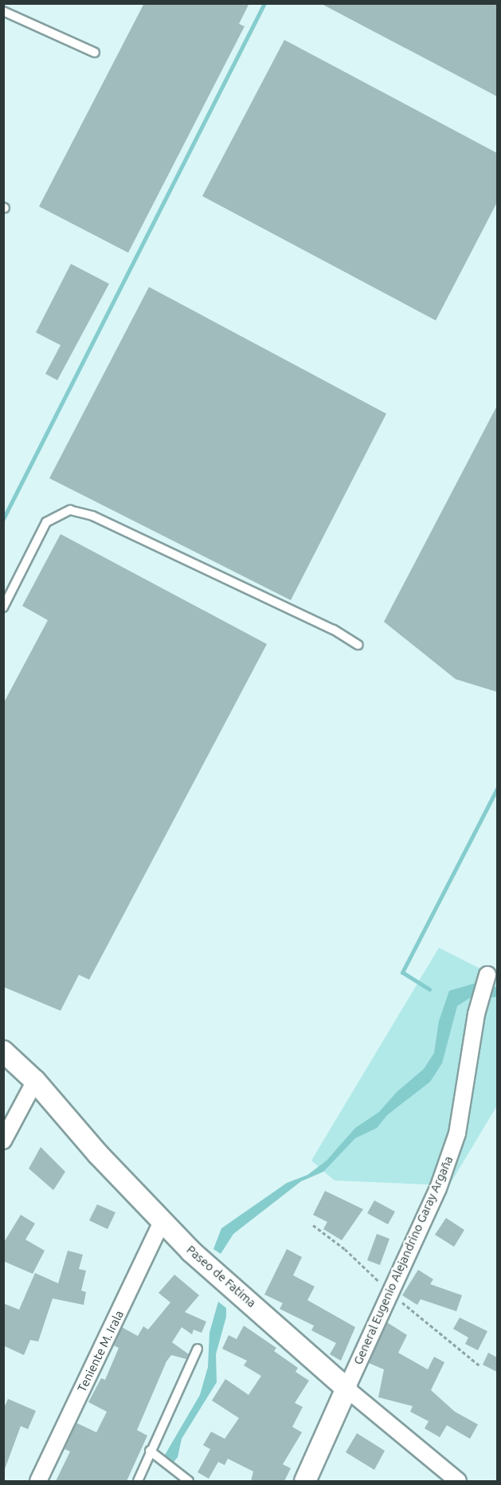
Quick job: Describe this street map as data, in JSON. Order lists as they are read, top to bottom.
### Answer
{
  "streets": {
    "street": ["General Eugenio Alejandrino Garay Argaña", "Paseo de Fatima", "Teniente M. Irala"]
  },
  "crossings": [
    ["General Eugenio Alejandrino Garay Argaña", "Paseo de Fatima"],
    ["Paseo de Fatima", "Teniente M. Irala"]
  ]
}
